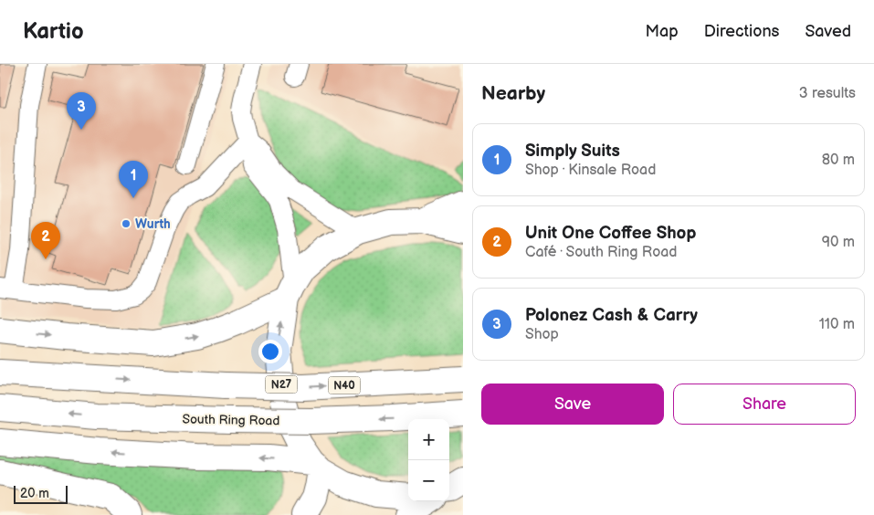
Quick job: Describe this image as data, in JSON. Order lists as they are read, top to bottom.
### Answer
{
  "streets": {
    "highway": ["N27", "N40", "South Ring Road"]
  },
  "places": ["Wurth"],
  "scale_bar": "20 m",
  "page": {
    "header": "Kartio",
    "nav": ["Map", "Directions", "Saved"],
    "heading": ["Nearby", "3 results"],
    "pins": ["3", "1", "2"],
    "list": [
      {
        "mark": "1",
        "name": "Simply Suits",
        "note": "Shop · Kinsale Road",
        "value": "80 m"
      },
      {
        "mark": "2",
        "name": "Unit One Coffee Shop",
        "note": "Café · South Ring Road",
        "value": "90 m"
      },
      {
        "mark": "3",
        "name": "Polonez Cash & Carry",
        "note": "Shop",
        "value": "110 m"
      }
    ],
    "buttons": ["Save", "Share"],
    "map_buttons": ["+", "−"],
    "scale": "20 m"
  }
}
